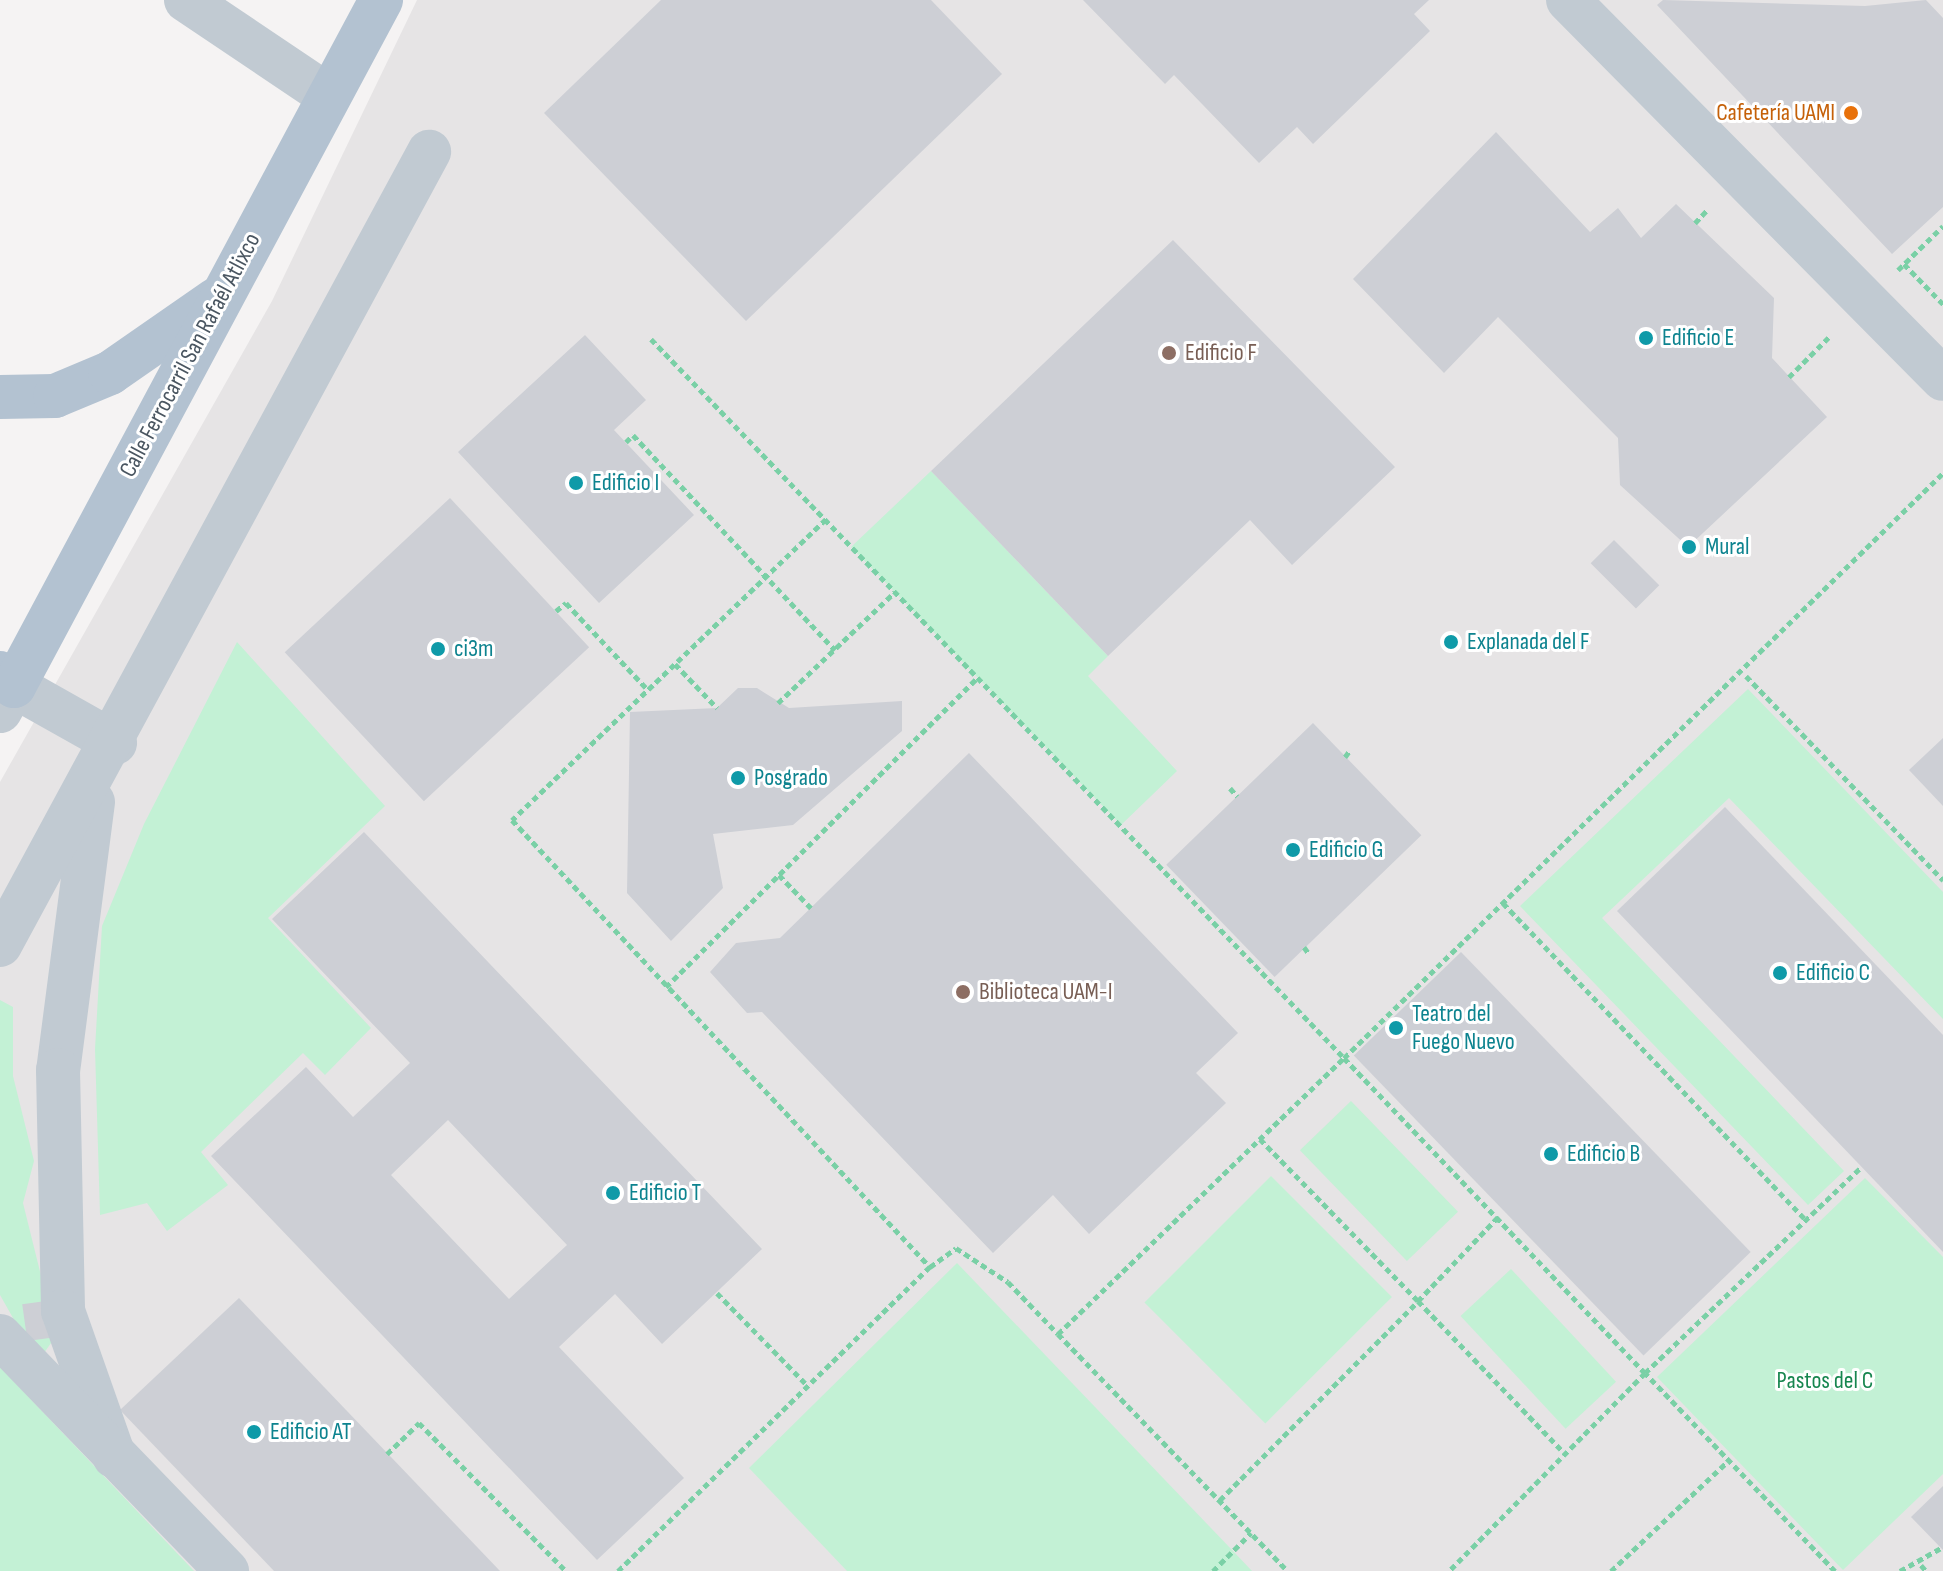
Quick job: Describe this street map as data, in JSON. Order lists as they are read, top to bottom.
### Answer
{
  "streets": {
    "main road": ["Calle Ferrocarril San Rafaél Atlixco"]
  },
  "parks": ["Pastos del C"],
  "places": [
    "Cafetería UAMI",
    "Edificio E",
    "Edificio F",
    "Edificio I",
    "Mural",
    "Explanada del F",
    "ci3m",
    "Posgrado",
    "Edificio G",
    "Edificio C",
    "Biblioteca UAM-I",
    "Teatro del Fuego Nuevo",
    "Edificio B",
    "Edificio T",
    "Edificio AT"
  ]
}
